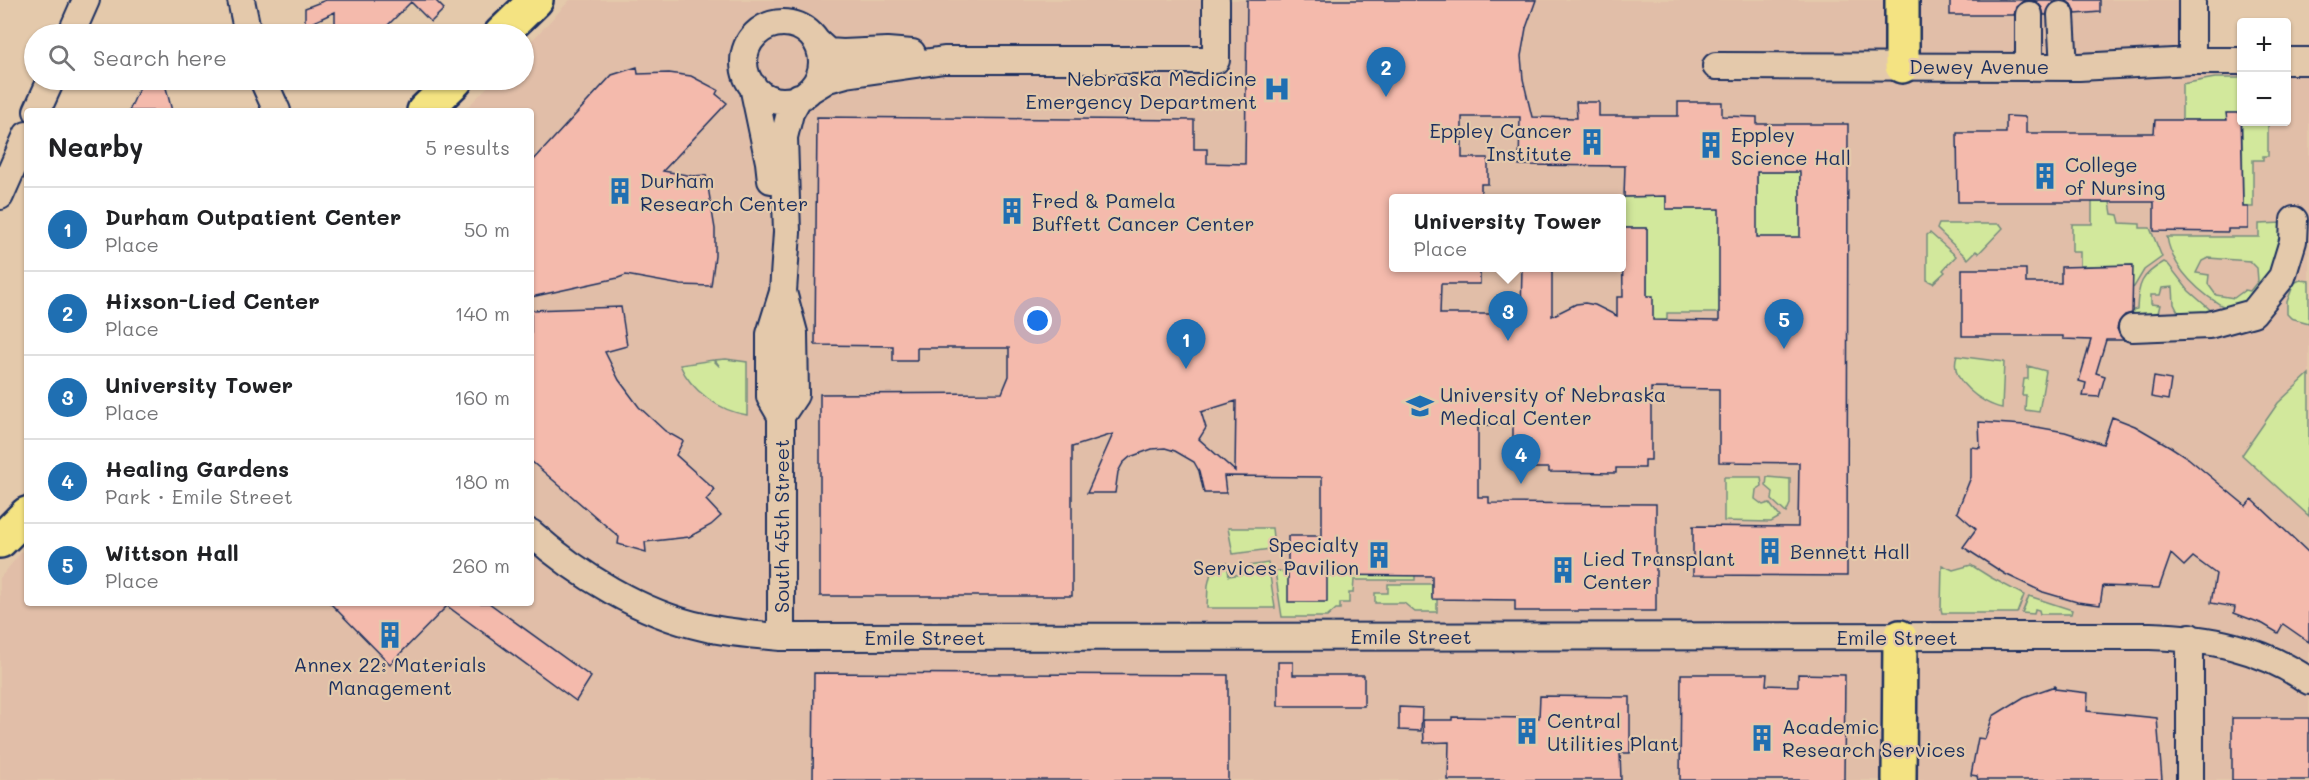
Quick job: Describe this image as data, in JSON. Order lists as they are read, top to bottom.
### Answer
{
  "streets": {
    "street": ["Dewey Avenue", "South 45th Street", "Emile Street"]
  },
  "crossings": [
    ["South 45th Street", "Emile Street"]
  ],
  "places": {
    "hospital": ["Nebraska Medicine Emergency Department"],
    "building": [
      "Eppley Cancer Institute",
      "Eppley Science Hall",
      "College of Nursing",
      "Durham Research Center",
      "Fred & Pamela Buffett Cancer Center",
      "Bennett Hall",
      "Specialty Services Pavilion",
      "Lied Transplant Center",
      "Annex 22: Materials Management",
      "Central Utilities Plant",
      "Academic Research Services"
    ],
    "school or university": ["University of Nebraska Medical Center"]
  },
  "page": {
    "map_buttons": ["+", "−"],
    "search": "Search here",
    "pins": [
      "2",
      "3",
      "5",
      "1",
      "4"
    ],
    "heading": ["Nearby", "5 results"],
    "list": [
      {
        "mark": "1",
        "name": "Durham Outpatient Center",
        "note": "Place",
        "value": "50 m"
      },
      {
        "mark": "2",
        "name": "Hixson-Lied Center",
        "note": "Place",
        "value": "140 m"
      },
      {
        "mark": "3",
        "name": "University Tower",
        "note": "Place",
        "value": "160 m"
      },
      {
        "mark": "4",
        "name": "Healing Gardens",
        "note": "Park · Emile Street",
        "value": "180 m"
      },
      {
        "mark": "5",
        "name": "Wittson Hall",
        "note": "Place",
        "value": "260 m"
      }
    ],
    "popup": ["University Tower", "Place"]
  }
}
